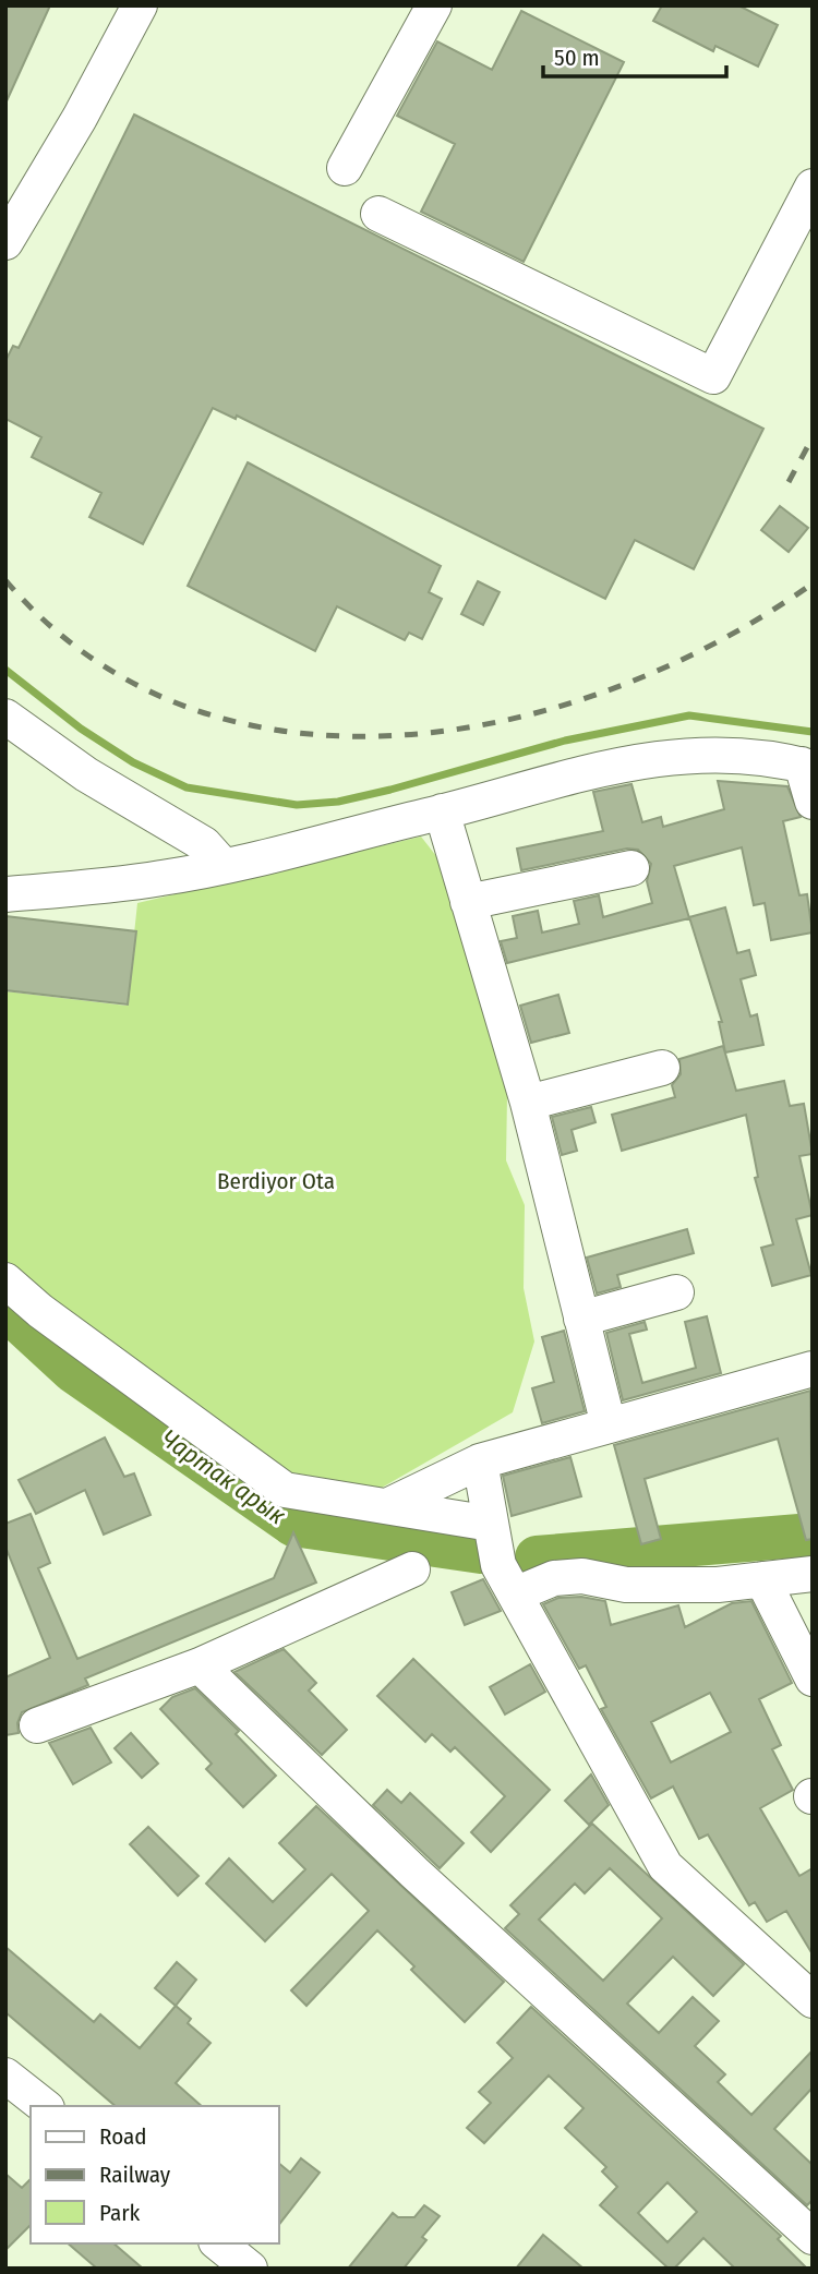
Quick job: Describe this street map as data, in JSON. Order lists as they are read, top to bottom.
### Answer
{
  "water": ["Чартак арык"],
  "parks": ["Berdiyor Ota"],
  "legend": ["Road", "Railway", "Park"],
  "scale_bar": "50 m"
}
